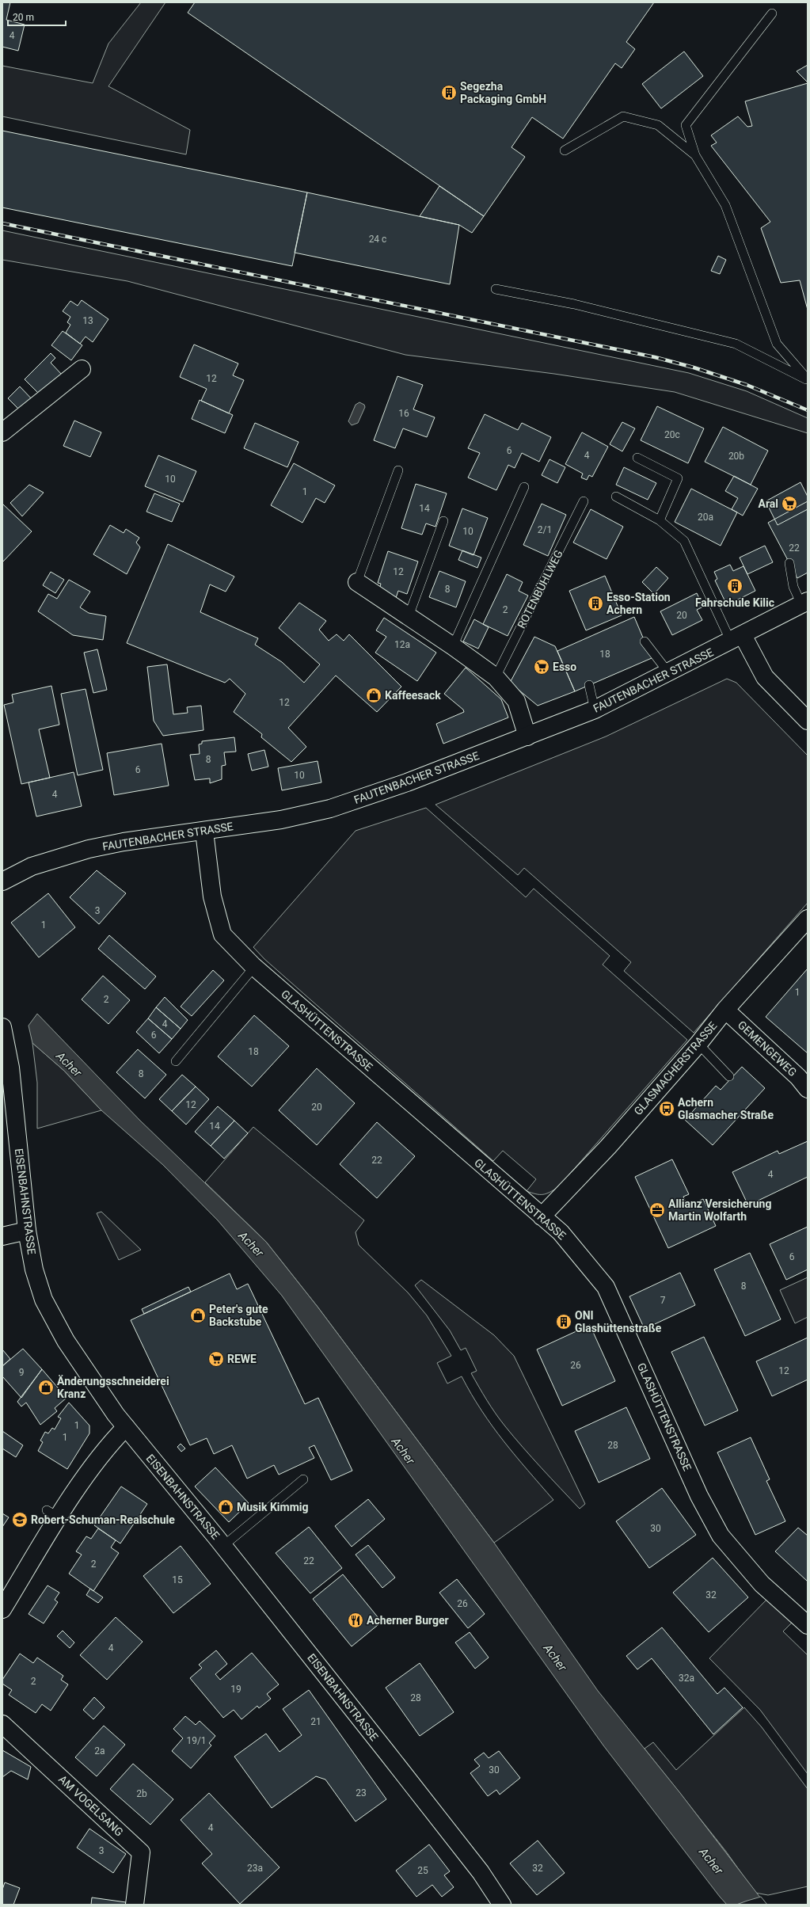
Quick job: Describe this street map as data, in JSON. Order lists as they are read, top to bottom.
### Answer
{
  "streets": {
    "street": [
      "FAUTENBACHER STRASSE",
      "GLASHÜTTENSTRASSE",
      "GEMENGEWEG",
      "GLASMACHERSTRASSE",
      "EISENBAHNSTRASSE",
      "AM VOGELSANG"
    ],
    "lane": ["ROTENBÜHLWEG"]
  },
  "crossings": [
    ["FAUTENBACHER STRASSE", "GLASHÜTTENSTRASSE"],
    ["GLASHÜTTENSTRASSE", "GLASMACHERSTRASSE"],
    ["GEMENGEWEG", "GLASMACHERSTRASSE"]
  ],
  "water": ["Acher"],
  "places": {
    "building": [
      "Segezha Packaging GmbH",
      "Fahrschule Kilic",
      "Esso-Station Achern",
      "ONI Glashüttenstraße"
    ],
    "supermarket": ["Aral", "Esso", "REWE"],
    "shop": [
      "Kaffeesack",
      "Peter's gute Backstube",
      "Änderungsschneiderei Kranz",
      "Musik Kimmig"
    ],
    "bus stop": ["Achern Glasmacher Straße"],
    "office": ["Allianz Versicherung Martin Wolfarth"],
    "school or university": ["Robert-Schuman-Realschule"],
    "restaurant": ["Acherner Burger"]
  },
  "house_numbers": [
    "4",
    "24 c",
    "13",
    "12",
    "16",
    "20c",
    "6",
    "4",
    "20b",
    "10",
    "1",
    "14",
    "20a",
    "2/1",
    "10",
    "22",
    "12",
    "8",
    "2",
    "20",
    "12a",
    "18",
    "12",
    "8",
    "6",
    "10",
    "4",
    "3",
    "1",
    "1",
    "2",
    "4",
    "6",
    "18",
    "8",
    "12",
    "20",
    "14",
    "22",
    "4",
    "6",
    "8",
    "7",
    "26",
    "12",
    "9",
    "1",
    "1",
    "28",
    "30",
    "22",
    "2",
    "15",
    "32",
    "26",
    "4",
    "32a",
    "2",
    "19",
    "28",
    "21",
    "19/1",
    "2a",
    "30",
    "23",
    "2b",
    "4",
    "3",
    "23a",
    "32",
    "25"
  ],
  "scale_bar": "20 m"
}
